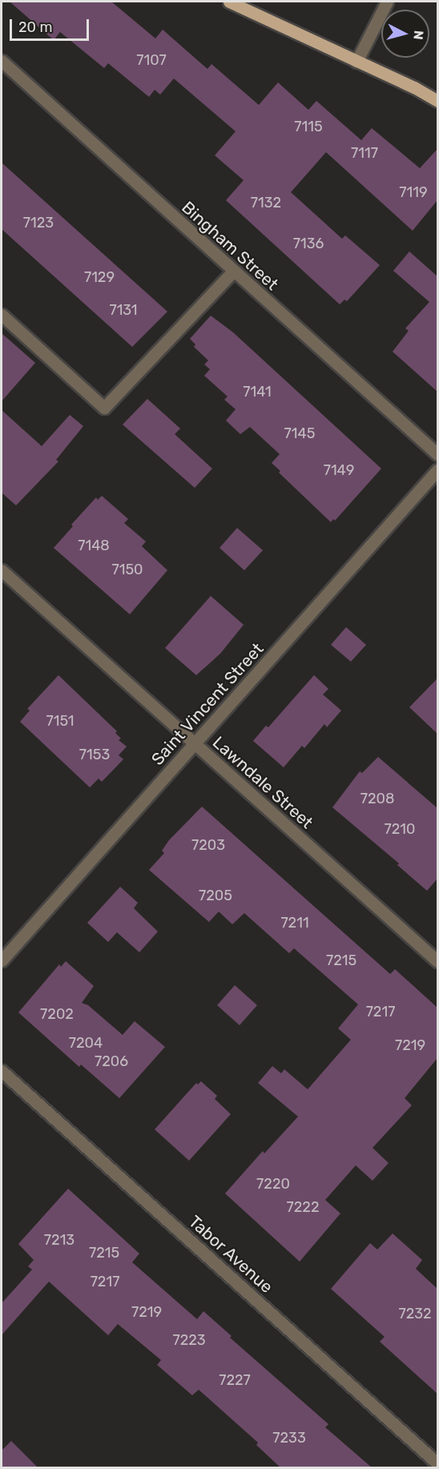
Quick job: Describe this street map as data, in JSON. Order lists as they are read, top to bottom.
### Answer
{
  "streets": {
    "street": [
      "Bingham Street",
      "Saint Vincent Street",
      "Lawndale Street",
      "Tabor Avenue"
    ]
  },
  "crossings": [
    ["Saint Vincent Street", "Lawndale Street"]
  ],
  "house_numbers": [
    "7107",
    "7115",
    "7117",
    "7119",
    "7132",
    "7123",
    "7136",
    "7129",
    "7131",
    "7141",
    "7145",
    "7149",
    "7148",
    "7150",
    "7151",
    "7153",
    "7208",
    "7210",
    "7203",
    "7205",
    "7211",
    "7215",
    "7217",
    "7202",
    "7204",
    "7219",
    "7206",
    "7220",
    "7222",
    "7213",
    "7215",
    "7217",
    "7219",
    "7232",
    "7223",
    "7227",
    "7233"
  ],
  "scale_bar": "20 m",
  "north": "right"
}
